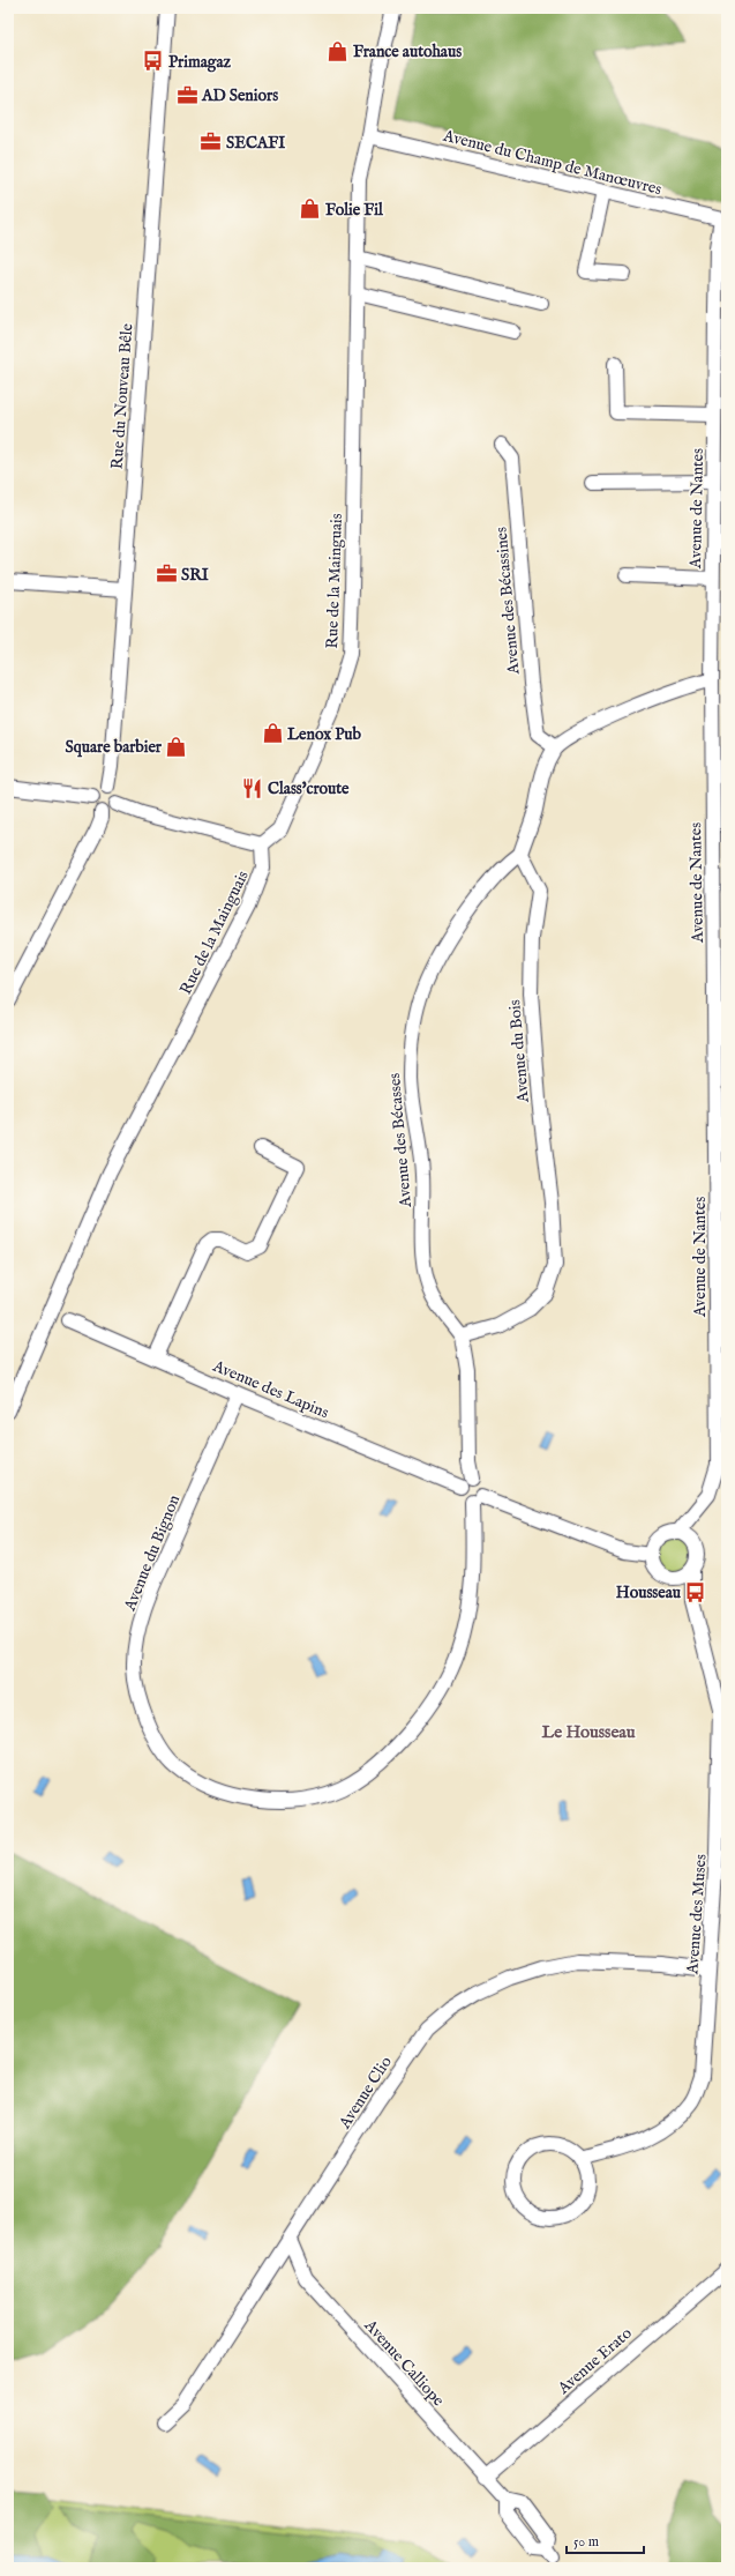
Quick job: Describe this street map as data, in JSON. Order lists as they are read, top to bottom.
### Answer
{
  "streets": {
    "street": [
      "Avenue du Champ de Manœuvres",
      "Rue du Nouveau Bêle",
      "Avenue de Nantes",
      "Rue de la Mainguais",
      "Avenue des Bécassines",
      "Avenue du Bois",
      "Avenue des Bécasses",
      "Avenue des Lapins",
      "Avenue du Bignon",
      "Avenue des Muses",
      "Avenue Clio",
      "Avenue Erato",
      "Avenue Calliope"
    ]
  },
  "crossings": [
    ["Avenue du Champ de Manœuvres", "Avenue de Nantes"],
    ["Avenue du Champ de Manœuvres", "Rue de la Mainguais"],
    ["Avenue de Nantes", "Avenue des Muses"],
    ["Avenue du Bois", "Avenue des Bécasses"],
    ["Avenue des Lapins", "Avenue du Bignon"],
    ["Avenue des Muses", "Avenue Clio"],
    ["Avenue Clio", "Avenue Calliope"],
    ["Avenue Erato", "Avenue Calliope"]
  ],
  "districts": ["Le Housseau"],
  "places": {
    "shop": [
      "France autohaus",
      "Folie Fil",
      "Lenox Pub",
      "Square barbier"
    ],
    "bus stop": ["Primagaz", "Housseau"],
    "office": ["AD Seniors", "SECAFI", "SRI"],
    "restaurant": ["Class'croute"]
  },
  "scale_bar": "50 m"
}
